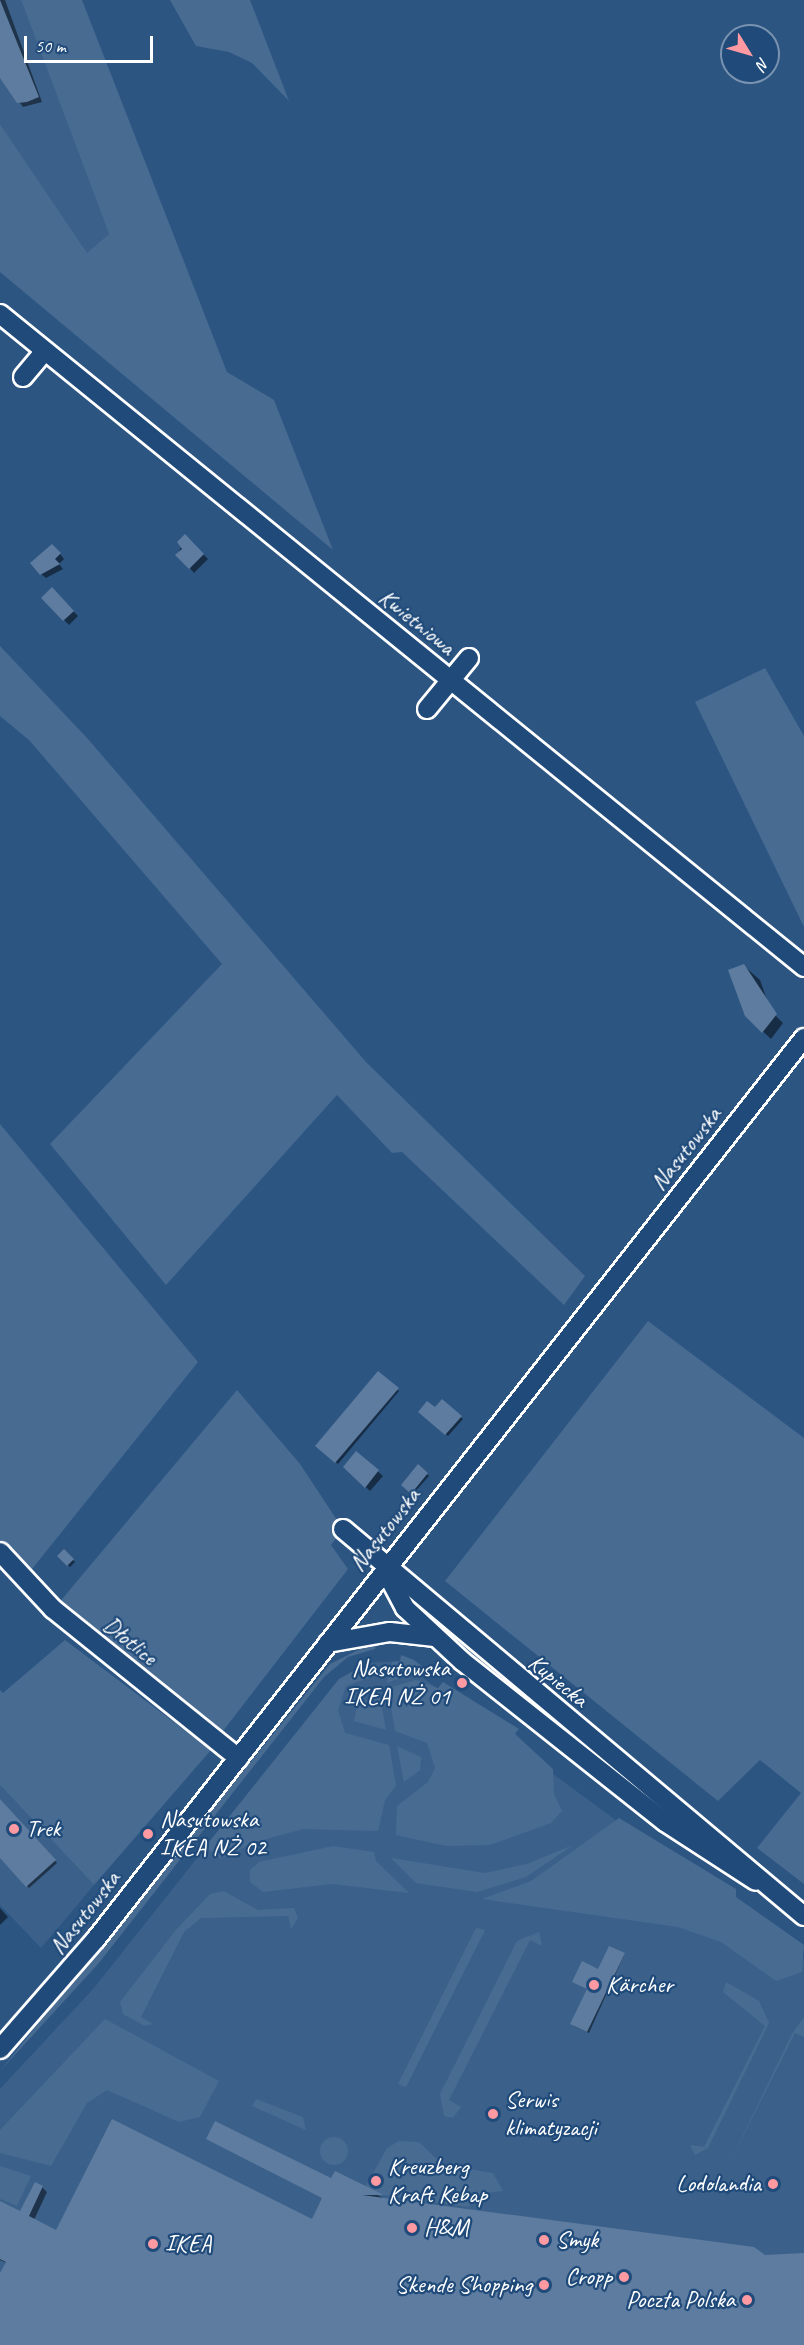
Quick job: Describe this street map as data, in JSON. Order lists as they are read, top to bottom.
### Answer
{
  "streets": {
    "street": [
      "Kwietniowa",
      "Nasutowska",
      "Dłotlice",
      "Kupiecka"
    ]
  },
  "crossings": [
    ["Nasutowska", "Dłotlice"],
    ["Nasutowska", "Kupiecka"]
  ],
  "places": [
    "Nasutowska IKEA NŻ 01",
    "Trek",
    "Nasutowska IKEA NŻ 02",
    "Kärcher",
    "Serwis klimatyzacji",
    "Kreuzberg Kraft Kebap",
    "Lodolandia",
    "H&M",
    "Smyk",
    "IKEA",
    "Cropp",
    "Skende Shopping",
    "Poczta Polska"
  ],
  "scale_bar": "50 m",
  "north": "bottom right"
}
